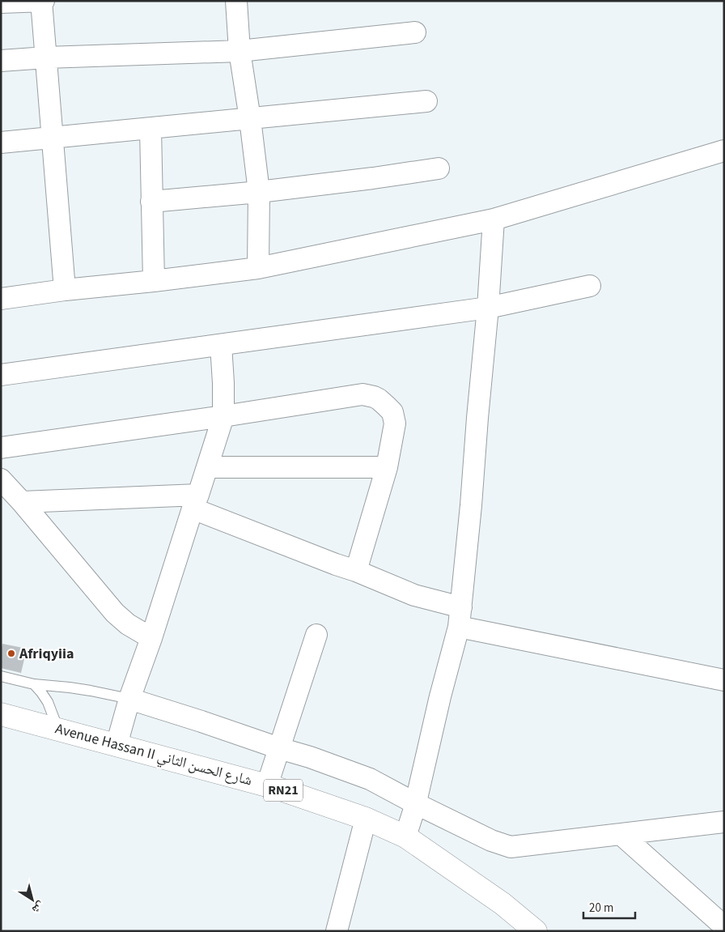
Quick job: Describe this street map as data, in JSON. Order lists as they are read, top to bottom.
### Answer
{
  "streets": {
    "main road": ["Avenue Hassan II شارع الحسن الثاني", "RN21"]
  },
  "places": ["Afriqyiia"],
  "scale_bar": "20 m",
  "north": "bottom right"
}
